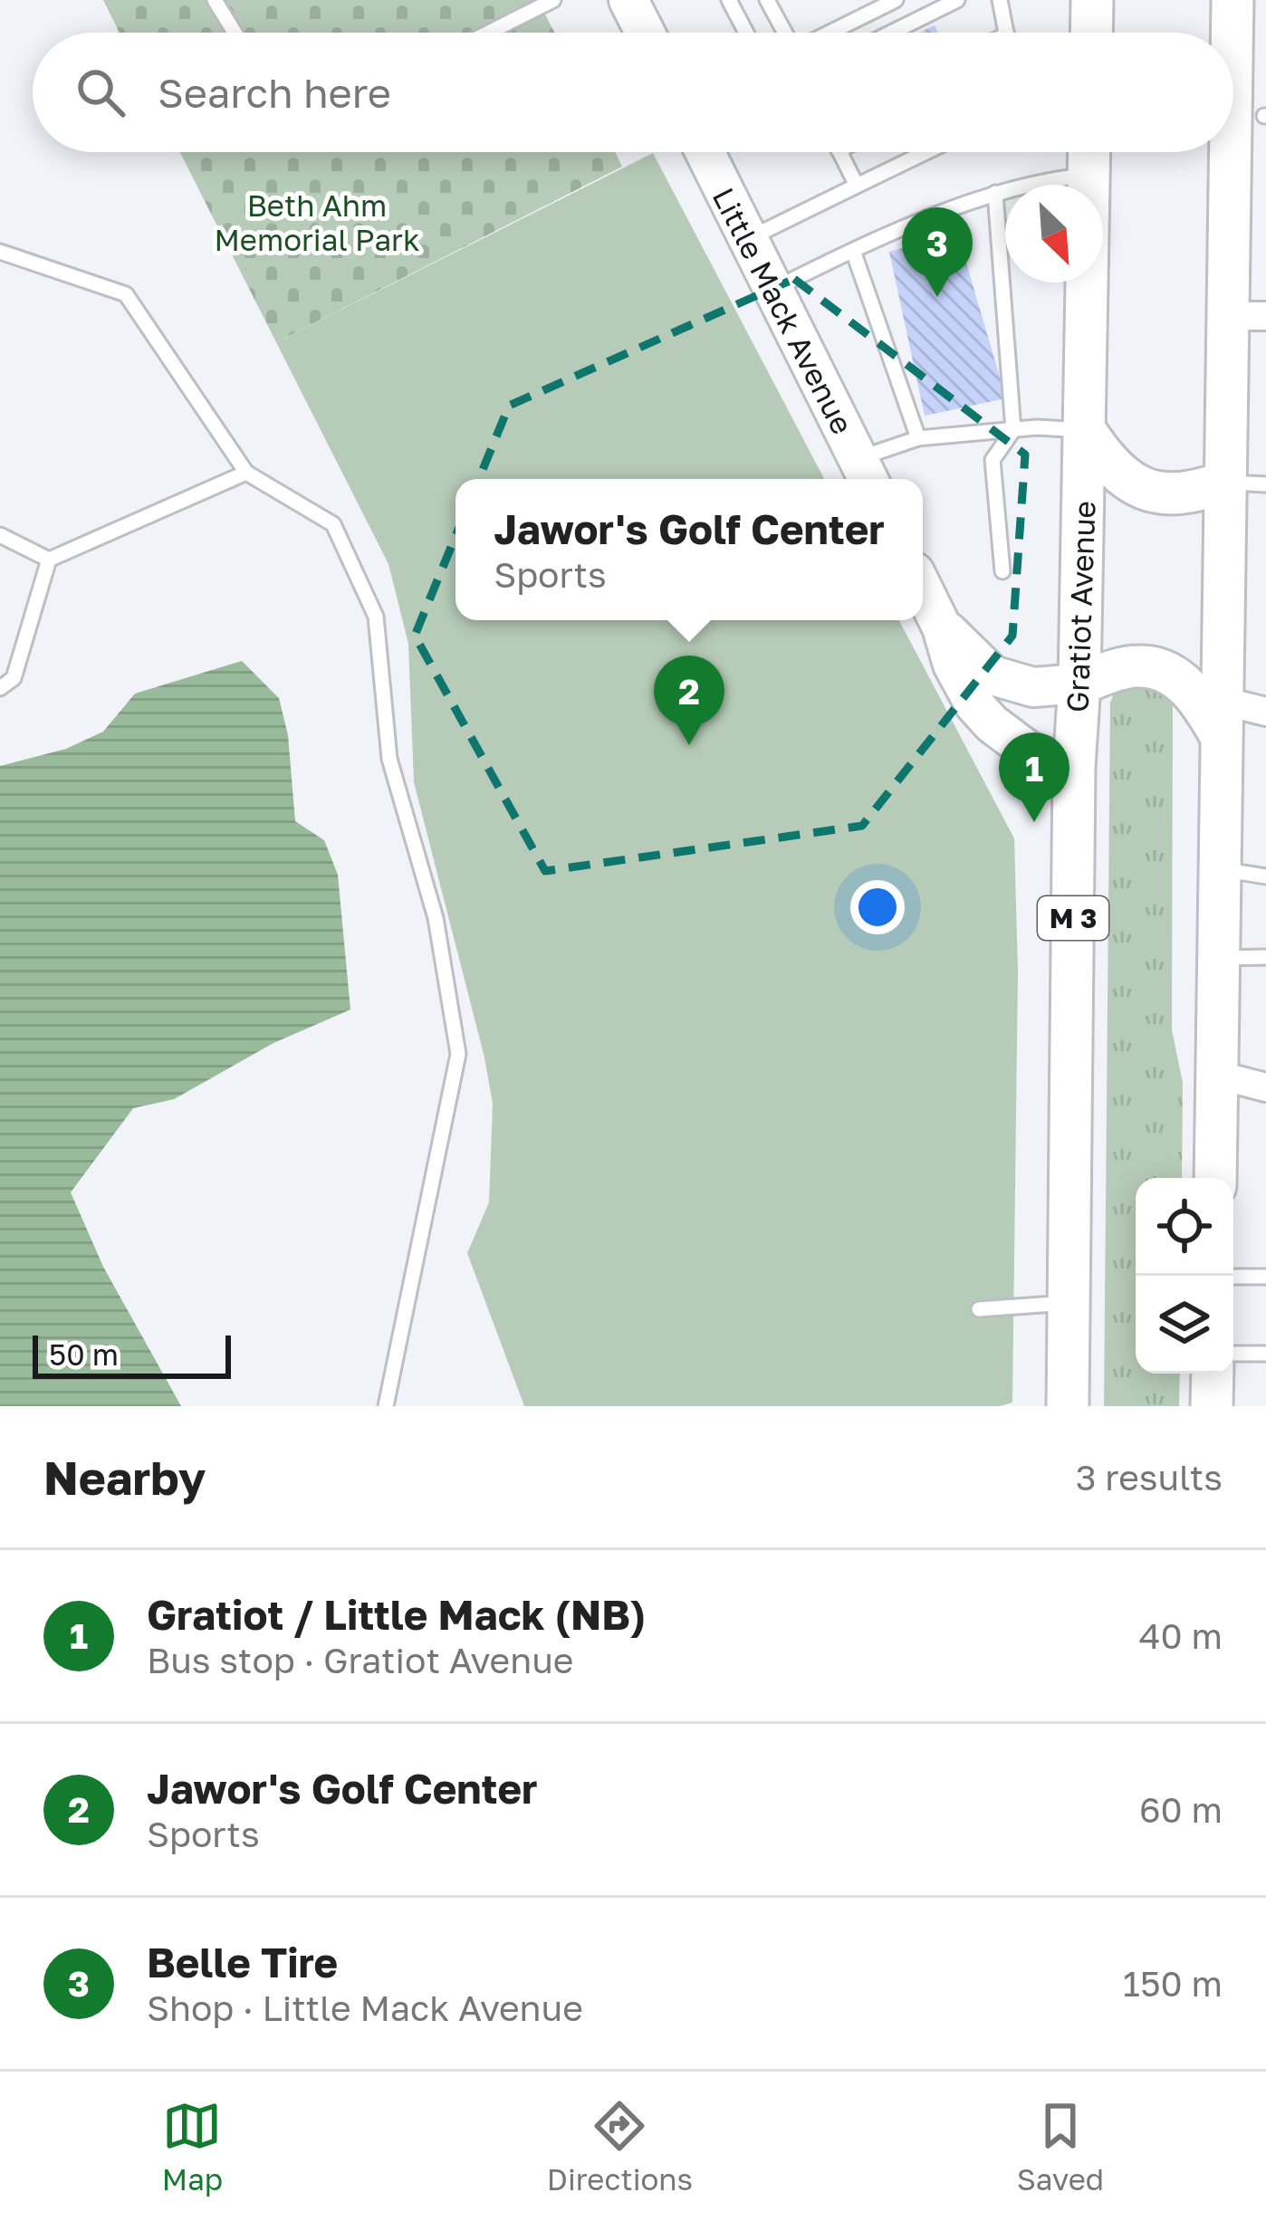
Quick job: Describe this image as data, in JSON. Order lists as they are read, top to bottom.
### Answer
{
  "streets": {
    "main road": ["Little Mack Avenue", "Gratiot Avenue", "M 3"]
  },
  "parks": ["Beth Ahm Memorial Park"],
  "scale_bar": "50 m",
  "north": "bottom right",
  "page": {
    "search": "Search here",
    "pins": ["3", "2", "1"],
    "popup": ["Jawor's Golf Center", "Sports"],
    "scale": "50 m",
    "heading": ["Nearby", "3 results"],
    "list": [
      {
        "mark": "1",
        "name": "Gratiot / Little Mack (NB)",
        "note": "Bus stop · Gratiot Avenue",
        "value": "40 m"
      },
      {
        "mark": "2",
        "name": "Jawor's Golf Center",
        "note": "Sports",
        "value": "60 m"
      },
      {
        "mark": "3",
        "name": "Belle Tire",
        "note": "Shop · Little Mack Avenue",
        "value": "150 m"
      }
    ],
    "nav": ["Map", "Directions", "Saved"]
  }
}
